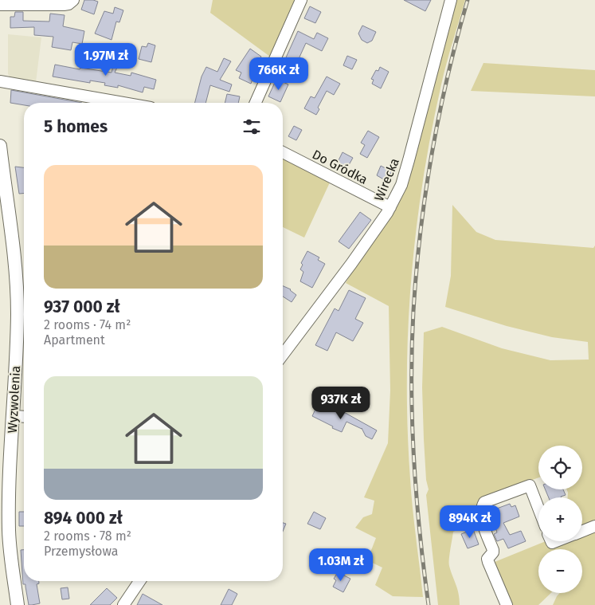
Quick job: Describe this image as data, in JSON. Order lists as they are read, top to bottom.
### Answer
{
  "streets": {
    "street": ["Do Gródka", "Wirecka", "Wyzwolenia"]
  },
  "crossings": [
    ["Do Gródka", "Wirecka"]
  ],
  "page": {
    "price": [
      "1.97M zł",
      "766K zł",
      "937K zł",
      "894K zł",
      "1.03M zł"
    ],
    "heading": "5 homes",
    "list": [
      {
        "name": "937 000 zł",
        "note": "2 rooms · 74 m² · Apartment"
      },
      {
        "name": "894 000 zł",
        "note": "2 rooms · 78 m² · Przemysłowa"
      }
    ],
    "map_buttons": ["+", "−"]
  }
}
